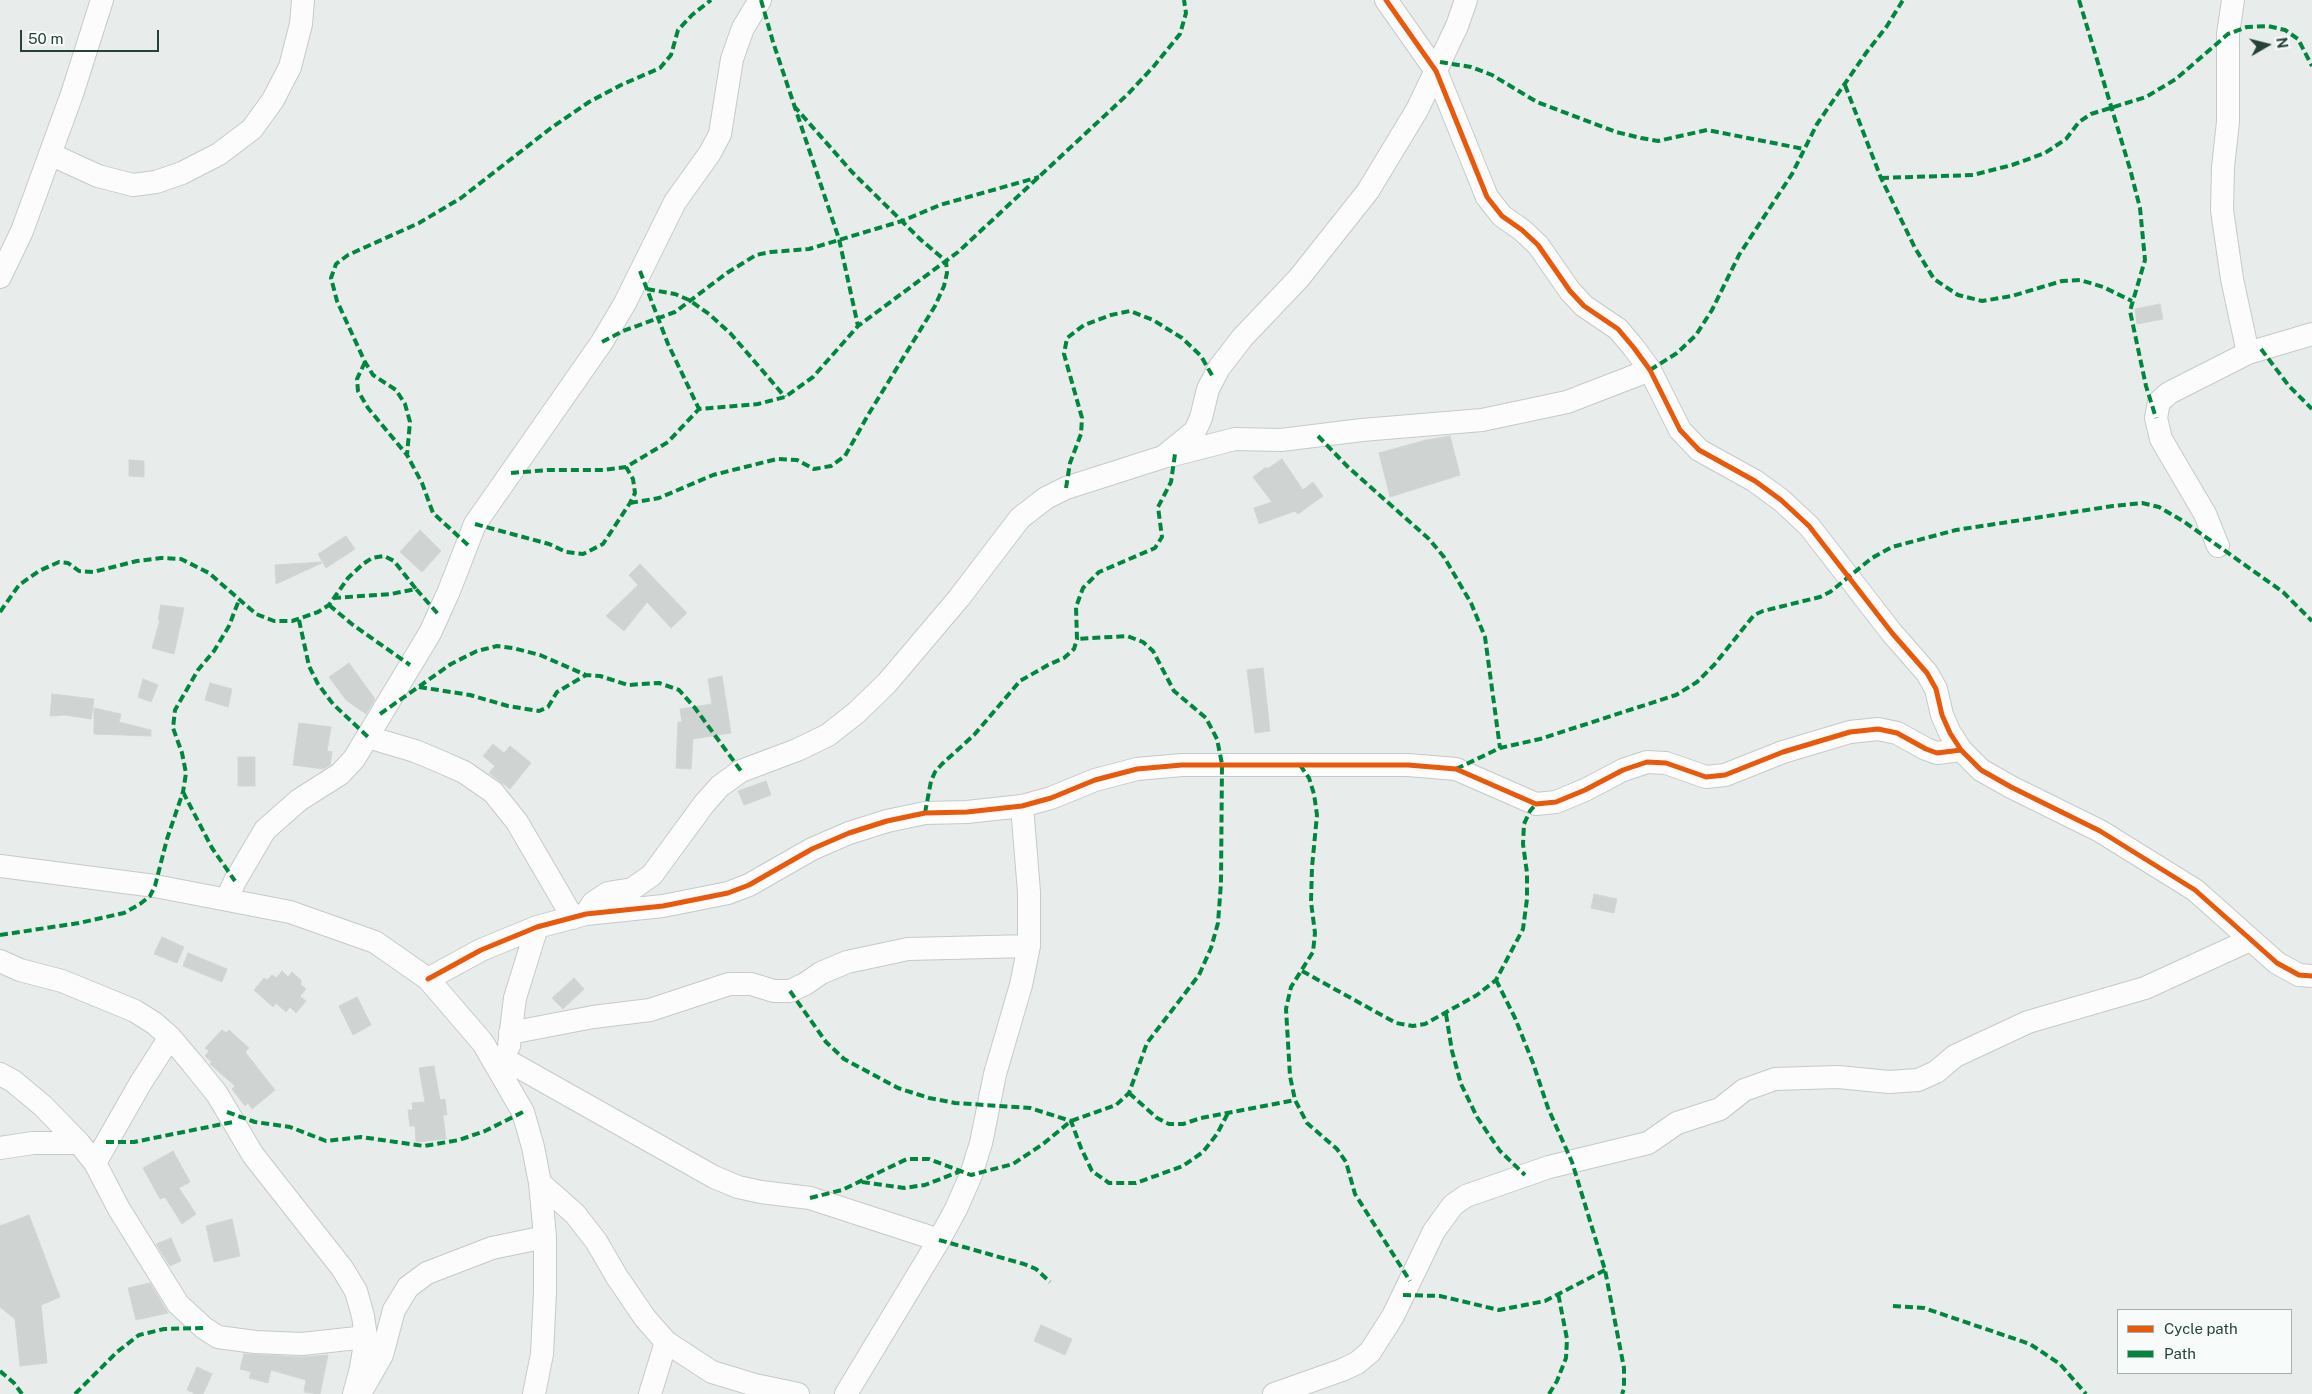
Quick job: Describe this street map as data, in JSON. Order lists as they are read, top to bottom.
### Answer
{
  "legend": ["Cycle path", "Path"],
  "scale_bar": "50 m",
  "north": "right"
}
